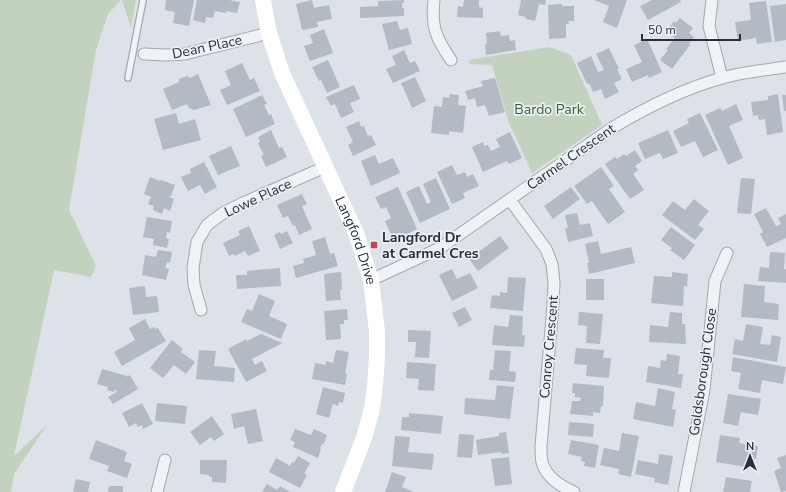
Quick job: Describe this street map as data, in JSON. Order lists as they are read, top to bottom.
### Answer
{
  "streets": {
    "street": [
      "Dean Place",
      "Carmel Crescent",
      "Lowe Place",
      "Langford Drive",
      "Conroy Crescent",
      "Goldsborough Close"
    ]
  },
  "crossings": [
    ["Dean Place", "Langford Drive"],
    ["Carmel Crescent", "Langford Drive"],
    ["Carmel Crescent", "Conroy Crescent"],
    ["Lowe Place", "Langford Drive"]
  ],
  "parks": ["Bardo Park"],
  "places": {
    "transit": ["Langford Dr at Carmel Cres"]
  },
  "scale_bar": "50 m",
  "north": "top"
}
